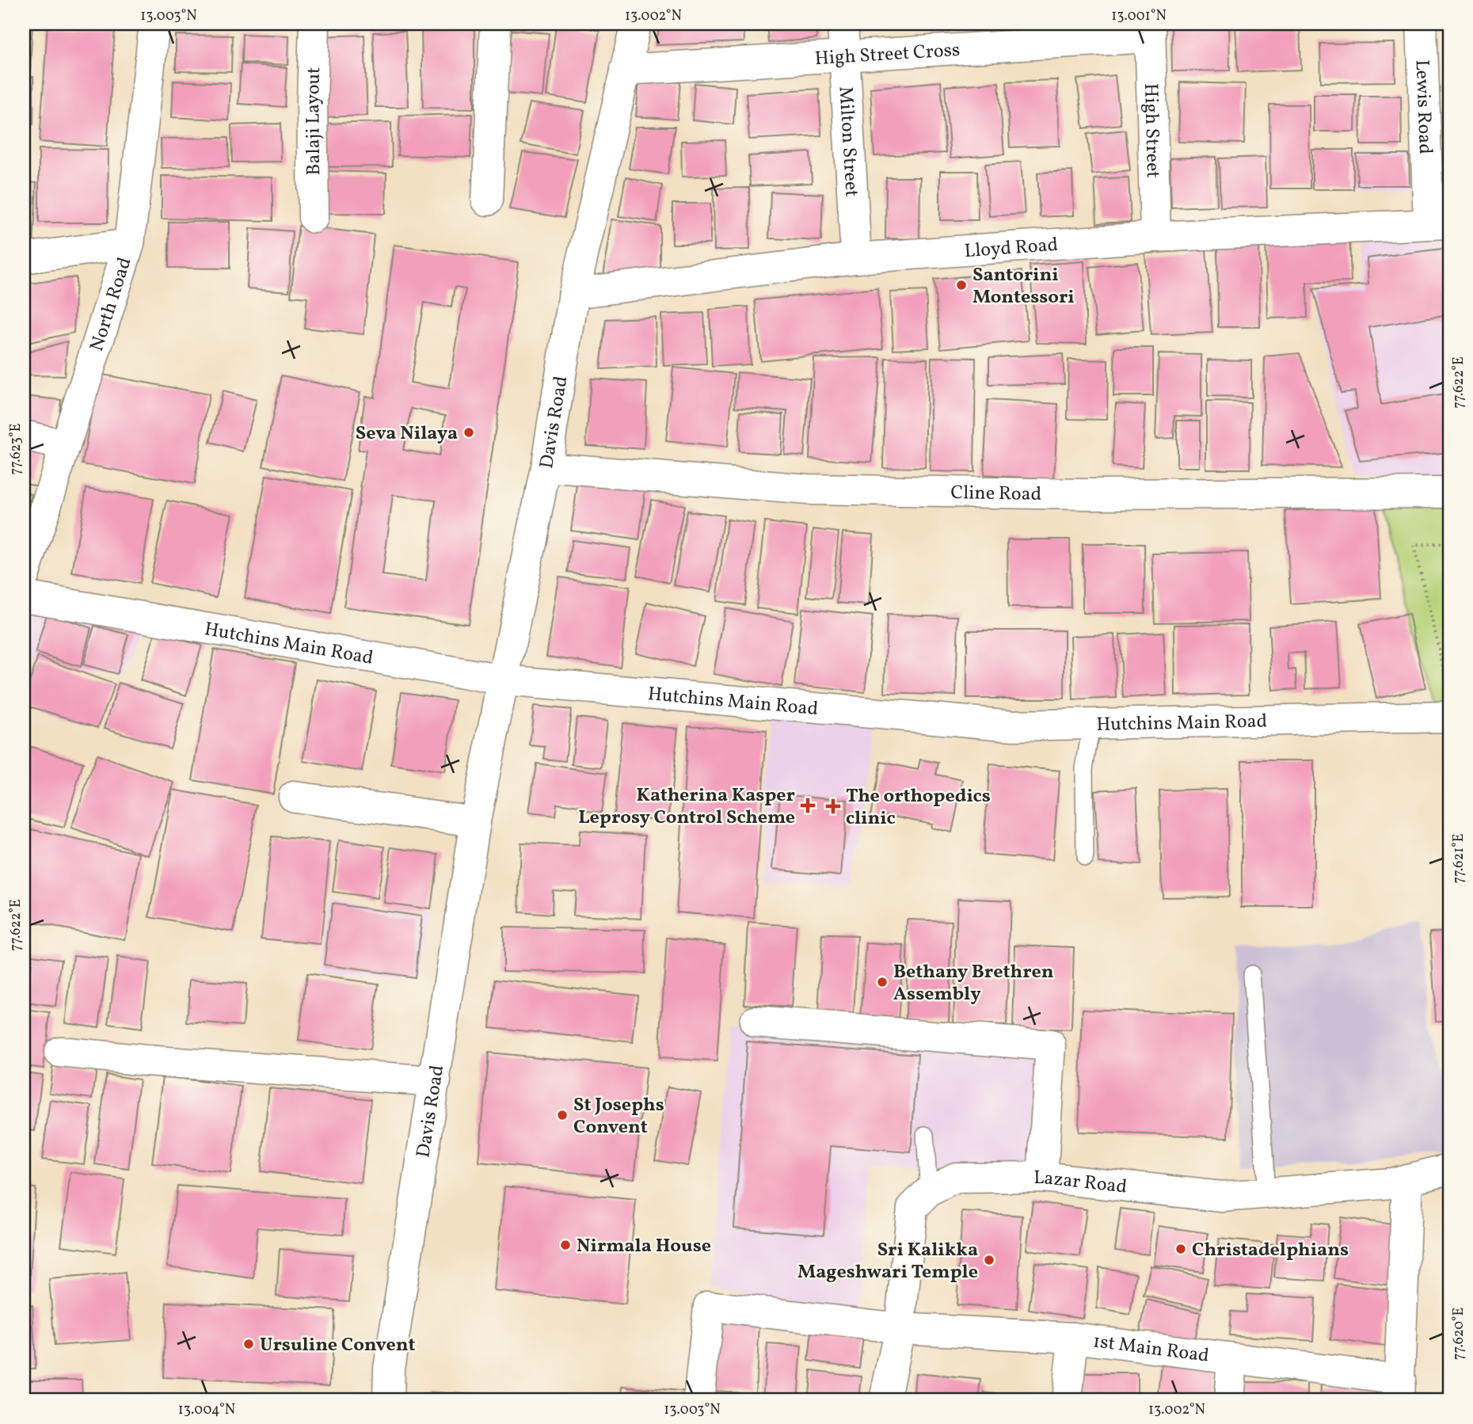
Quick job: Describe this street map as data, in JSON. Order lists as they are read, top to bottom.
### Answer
{
  "streets": {
    "street": [
      "High Street Cross",
      "Lewis Road",
      "Balaji Layout",
      "High Street",
      "Milton Street",
      "Lloyd Road",
      "North Road",
      "Davis Road",
      "Cline Road",
      "Hutchins Main Road",
      "Lazar Road",
      "1st Main Road"
    ]
  },
  "crossings": [
    ["High Street Cross", "High Street"],
    ["High Street Cross", "Milton Street"],
    ["High Street Cross", "Davis Road"],
    ["Lewis Road", "Lloyd Road"],
    ["High Street", "Lloyd Road"],
    ["Milton Street", "Lloyd Road"],
    ["Lloyd Road", "Davis Road"],
    ["Davis Road", "Cline Road"],
    ["Davis Road", "Hutchins Main Road"],
    ["Lazar Road", "1st Main Road"]
  ],
  "places": {
    "other": [
      "Santorini Montessori",
      "Seva Nilaya",
      "Bethany Brethren Assembly",
      "St Josephs Convent",
      "Nirmala House",
      "Christadelphians",
      "Sri Kalikka Mageshwari Temple",
      "Ursuline Convent"
    ],
    "health": ["Katherina Kasper Leprosy Control Scheme", "The orthopedics clinic"]
  },
  "coordinates": [
    "13.003°N",
    "13.002°N",
    "13.001°N",
    "77.622°E",
    "77.623°E",
    "77.621°E",
    "77.620°E",
    "13.004°N"
  ]
}
